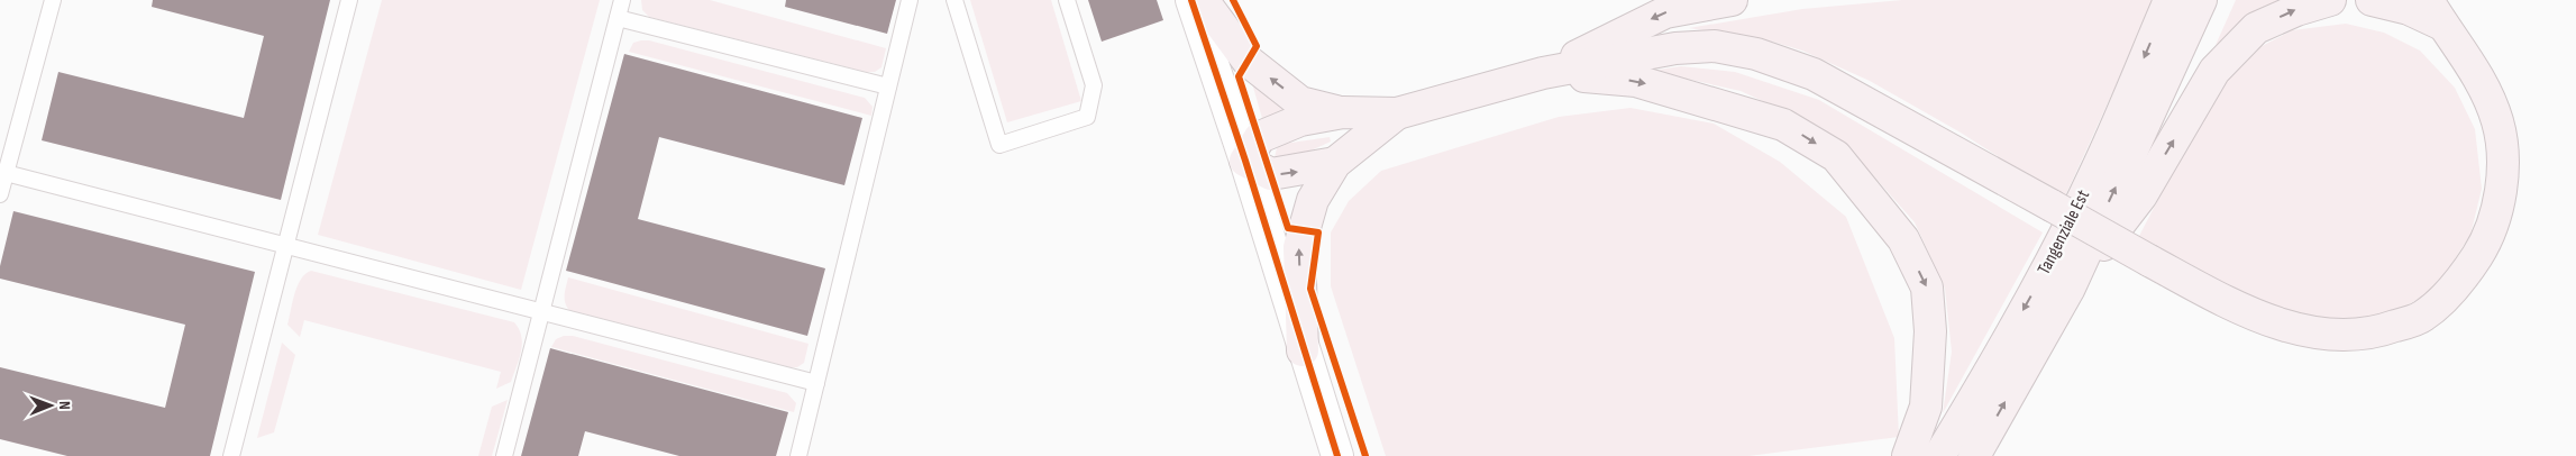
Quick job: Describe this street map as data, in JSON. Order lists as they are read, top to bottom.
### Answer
{
  "streets": {
    "highway": ["Tangenziale Est"]
  },
  "north": "right"
}
